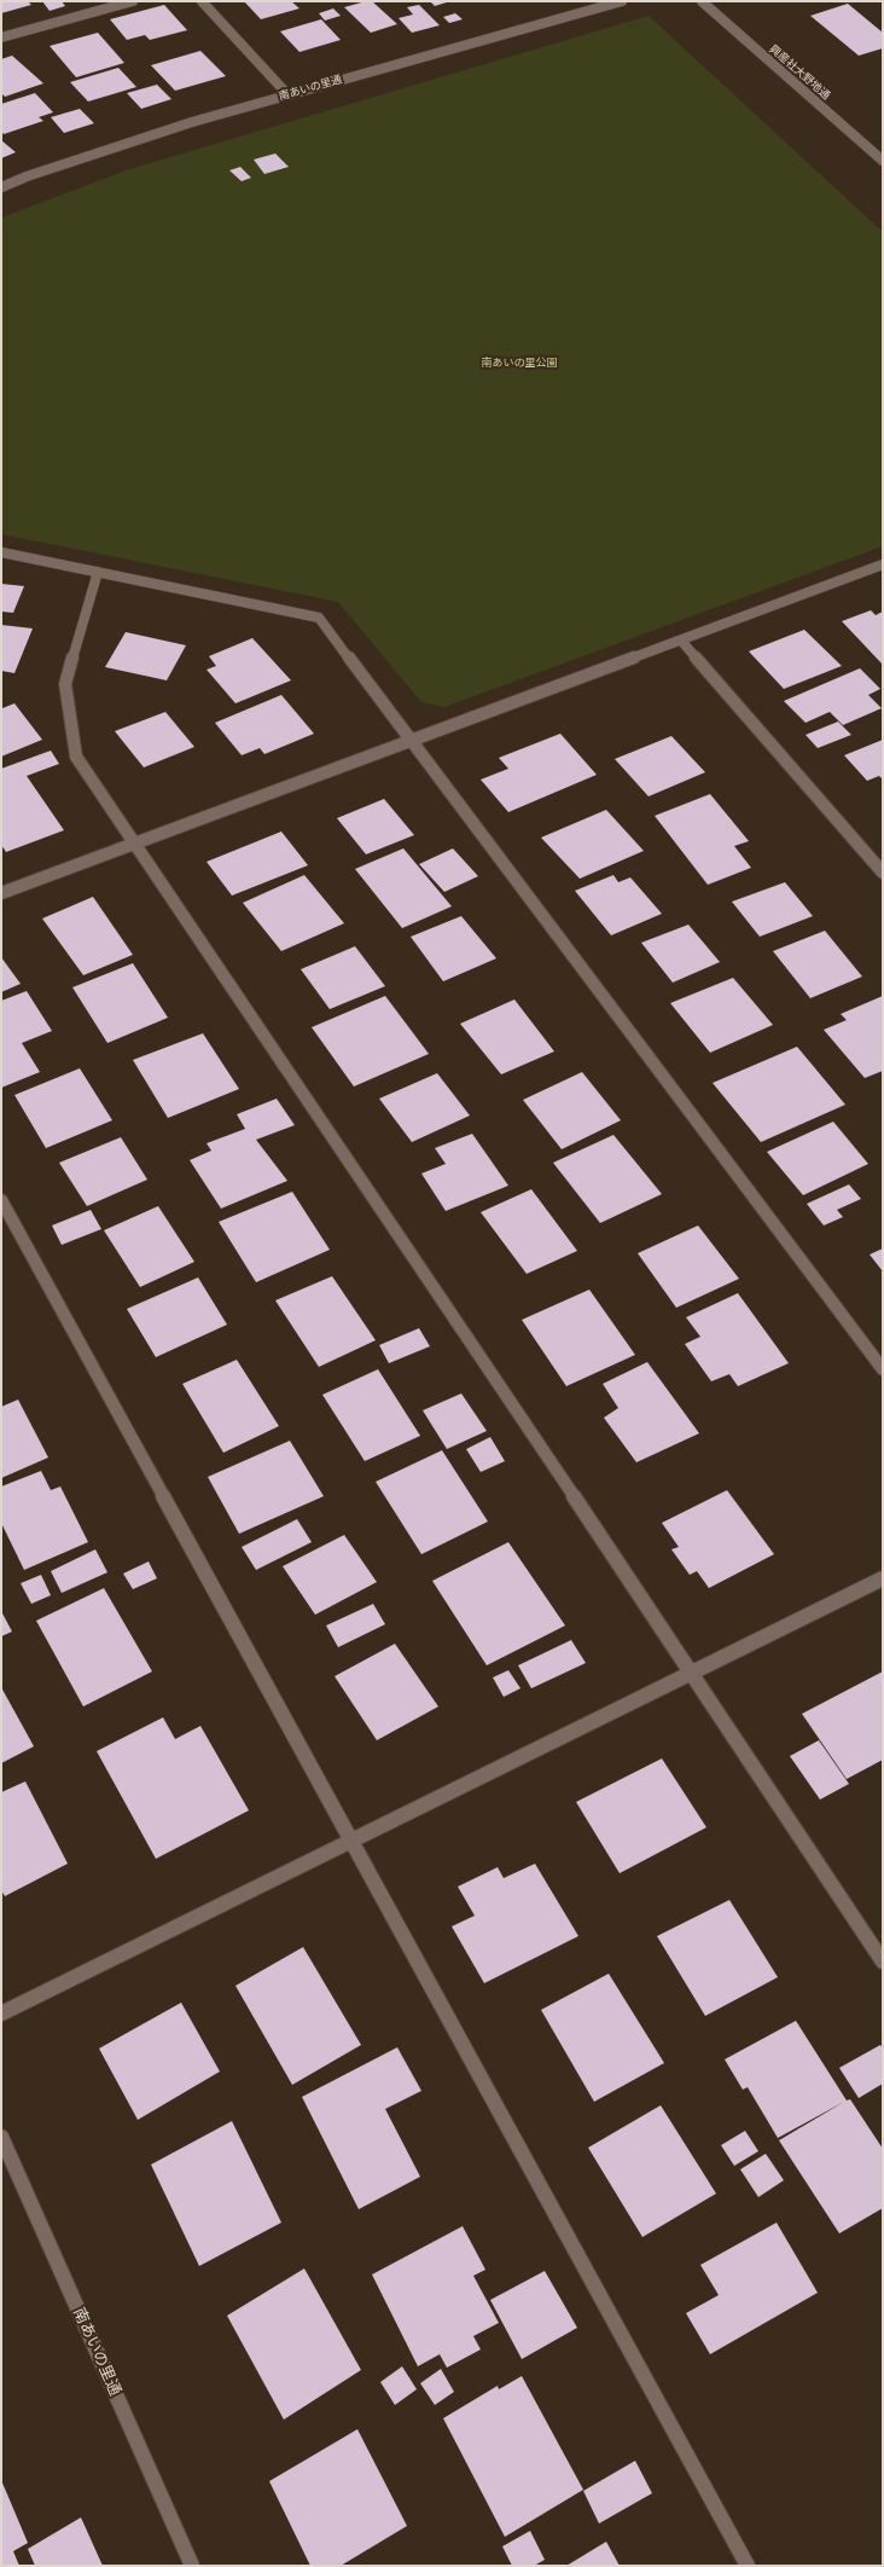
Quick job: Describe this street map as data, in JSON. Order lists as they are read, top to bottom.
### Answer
{
  "streets": {
    "street": ["興産社大野地通", "南あいの里通"]
  },
  "parks": ["南あいの里公園"]
}
